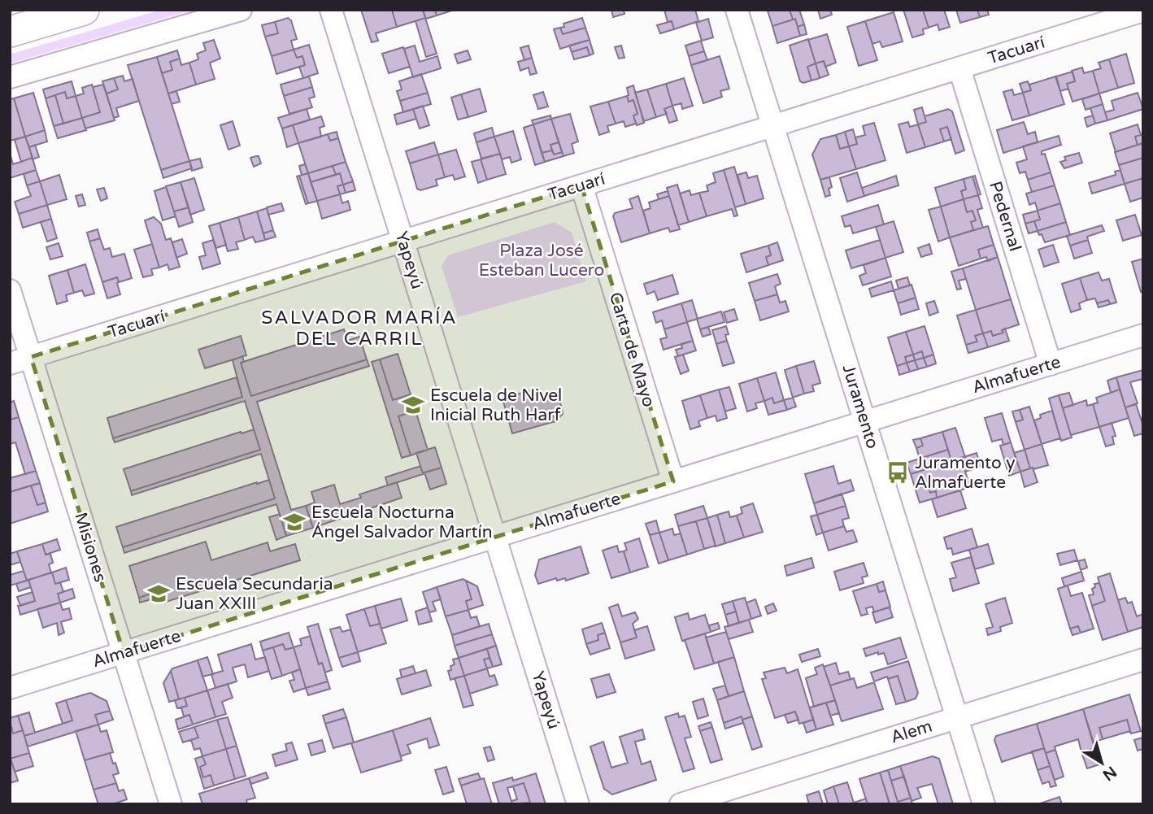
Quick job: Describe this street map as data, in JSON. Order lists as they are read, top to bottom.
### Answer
{
  "streets": {
    "street": [
      "Tacuarí",
      "Pedernal",
      "Yapeyú",
      "Carta de Mayo",
      "Almafuerte",
      "Juramento",
      "Misiones",
      "Alem"
    ]
  },
  "crossings": [
    ["Tacuarí", "Pedernal"],
    ["Tacuarí", "Yapeyú"],
    ["Tacuarí", "Carta de Mayo"],
    ["Tacuarí", "Juramento"],
    ["Tacuarí", "Misiones"],
    ["Pedernal", "Almafuerte"],
    ["Yapeyú", "Almafuerte"],
    ["Carta de Mayo", "Almafuerte"],
    ["Almafuerte", "Juramento"],
    ["Almafuerte", "Misiones"],
    ["Juramento", "Alem"]
  ],
  "districts": ["SALVADOR MARÍA DEL CARRIL"],
  "parks": ["Plaza José Esteban Lucero"],
  "places": {
    "school or university": ["Escuela de Nivel Inicial Ruth Harf", "Escuela Nocturna Ángel Salvador Martín", "Escuela Secundaria Juan XXIII"],
    "bus stop": ["Juramento y Almafuerte"]
  },
  "north": "bottom right"
}
